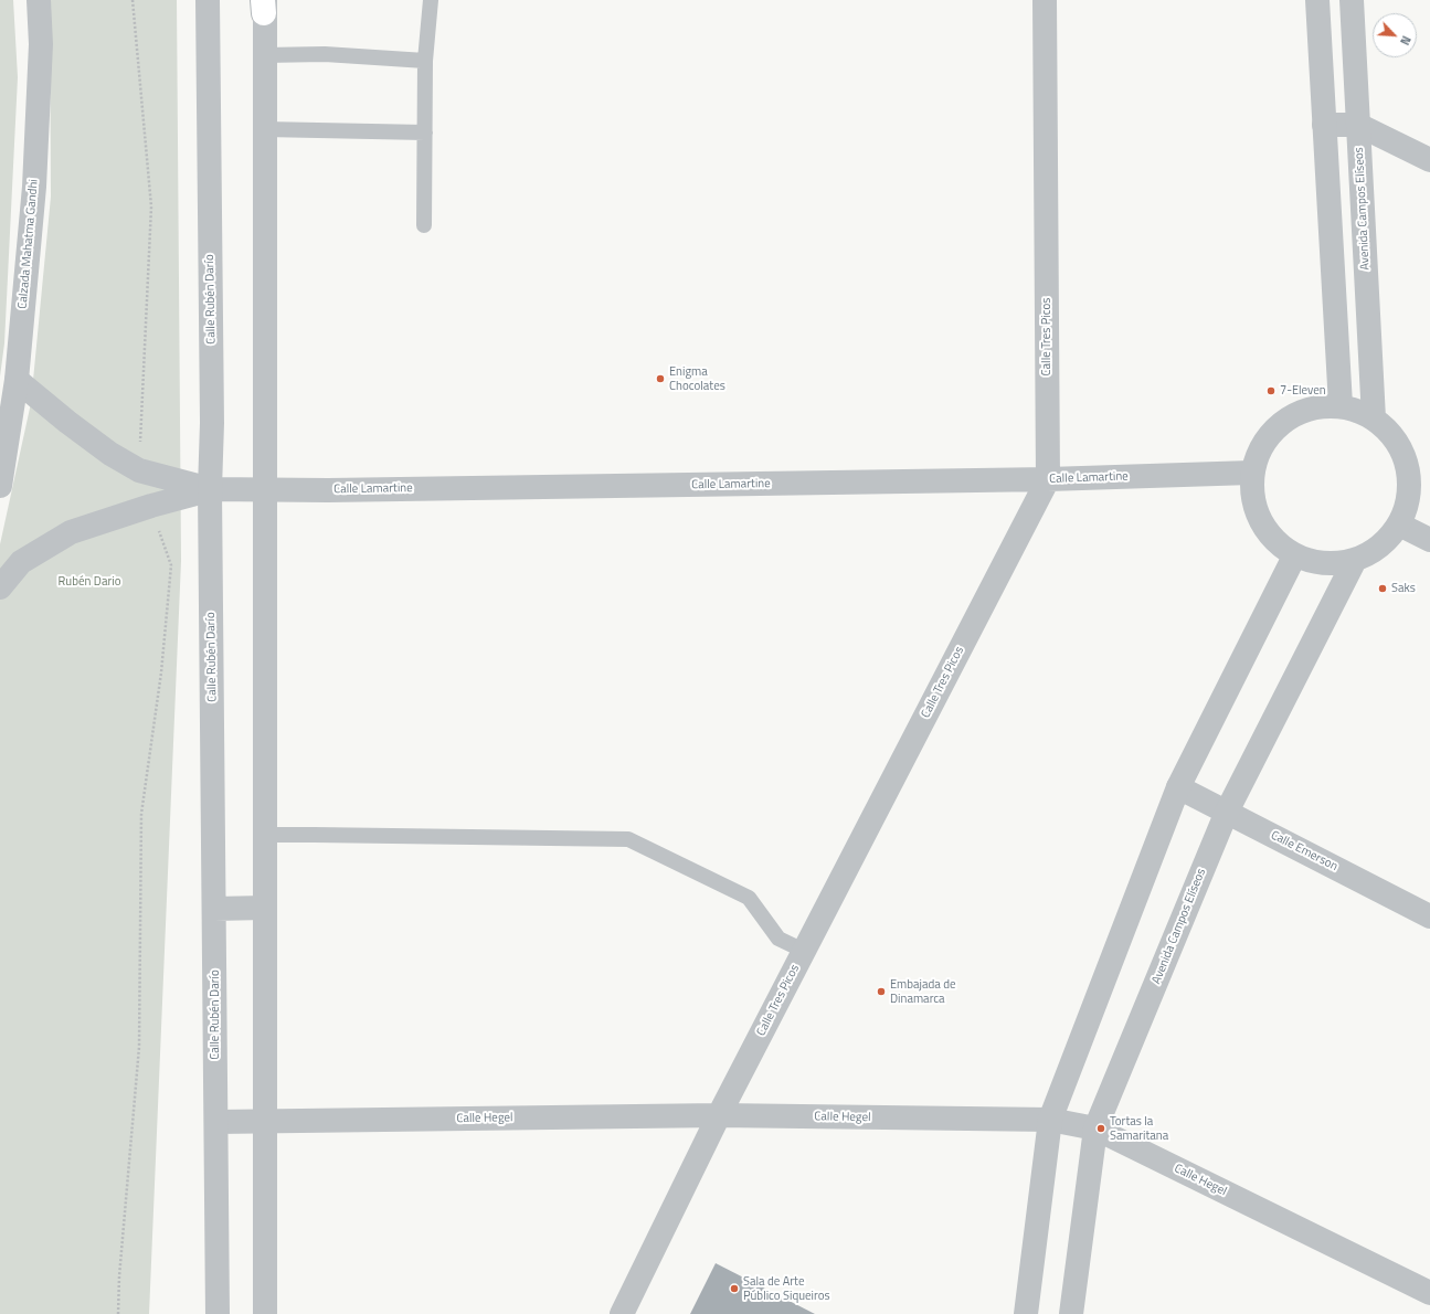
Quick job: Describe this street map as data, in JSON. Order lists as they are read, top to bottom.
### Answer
{
  "streets": {
    "street": [
      "Avenida Campos Elíseos",
      "Calzada Mahatma Gandhi",
      "Calle Rubén Darío",
      "Calle Tres Picos",
      "Calle Lamartine",
      "Calle Emerson",
      "Calle Hegel"
    ]
  },
  "crossings": [
    ["Avenida Campos Elíseos", "Calle Emerson"],
    ["Avenida Campos Elíseos", "Calle Hegel"],
    ["Calzada Mahatma Gandhi", "Calle Lamartine"],
    ["Calle Rubén Darío", "Calle Lamartine"],
    ["Calle Rubén Darío", "Calle Hegel"],
    ["Calle Tres Picos", "Calle Lamartine"],
    ["Calle Tres Picos", "Calle Hegel"]
  ],
  "parks": ["Rubén Dario"],
  "places": [
    "Enigma Chocolates",
    "7-Eleven",
    "Saks",
    "Embajada de Dinamarca",
    "Tortas la Samaritana",
    "Sala de Arte Público Siqueiros"
  ],
  "north": "bottom right"
}
